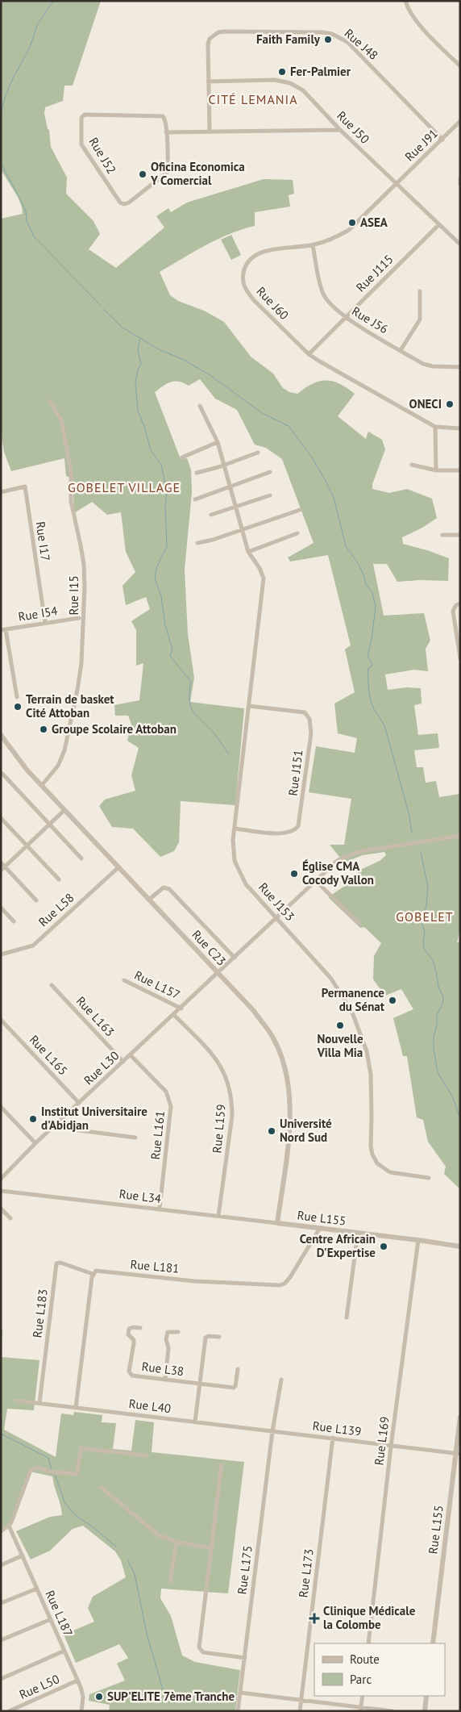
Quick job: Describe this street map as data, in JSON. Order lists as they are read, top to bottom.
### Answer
{
  "streets": {
    "street": [
      "Rue J48",
      "Rue J50",
      "Rue J91",
      "Rue J52",
      "Rue J115",
      "Rue J60",
      "Rue J56",
      "Rue I17",
      "Rue I15",
      "Rue I54",
      "Rue J151",
      "Rue J153",
      "Rue L58",
      "Rue C23",
      "Rue L157",
      "Rue L163",
      "Rue L165",
      "Rue L30",
      "Rue L159",
      "Rue L161",
      "Rue L34",
      "Rue L155",
      "Rue L181",
      "Rue L183",
      "Rue L38",
      "Rue L40",
      "Rue L139",
      "Rue L169",
      "Rue L175",
      "Rue L173",
      "Rue L187",
      "Rue L50"
    ]
  },
  "crossings": [
    ["Rue J48", "Rue J50"],
    ["Rue J48", "Rue J91"],
    ["Rue J50", "Rue J91"],
    ["Rue J50", "Rue J115"],
    ["Rue J50", "Rue J60"],
    ["Rue J91", "Rue J60"],
    ["Rue J115", "Rue J60"],
    ["Rue J115", "Rue J56"],
    ["Rue J60", "Rue J56"],
    ["Rue I17", "Rue I54"],
    ["Rue I15", "Rue C23"],
    ["Rue J151", "Rue J153"],
    ["Rue J153", "Rue L30"],
    ["Rue L58", "Rue C23"],
    ["Rue C23", "Rue L30"],
    ["Rue C23", "Rue L34"],
    ["Rue C23", "Rue L155"],
    ["Rue L157", "Rue L30"],
    ["Rue L163", "Rue L30"],
    ["Rue L165", "Rue L30"],
    ["Rue L30", "Rue L159"],
    ["Rue L30", "Rue L161"],
    ["Rue L159", "Rue L34"],
    ["Rue L161", "Rue L34"],
    ["Rue L34", "Rue L155"],
    ["Rue L155", "Rue L181"],
    ["Rue L155", "Rue L139"],
    ["Rue L155", "Rue L169"],
    ["Rue L181", "Rue L183"],
    ["Rue L183", "Rue L40"],
    ["Rue L40", "Rue L139"],
    ["Rue L139", "Rue L169"],
    ["Rue L139", "Rue L175"],
    ["Rue L139", "Rue L173"],
    ["Rue L187", "Rue L50"]
  ],
  "districts": ["CITÉ LEMANIA", "GOBELET VILLAGE", "GOBELET"],
  "places": {
    "other": [
      "Faith Family",
      "Fer-Palmier",
      "Oficina Economica Y Comercial",
      "ASEA",
      "ONECI",
      "Terrain de basket Cité Attoban",
      "Groupe Scolaire Attoban",
      "Église CMA Cocody Vallon",
      "Permanence du Sénat",
      "Nouvelle Villa Mia",
      "Institut Universitaire d'Abidjan",
      "Université Nord Sud",
      "Centre Africain D'Expertise",
      "SUP'ELITE 7ème Tranche"
    ],
    "health": ["Clinique Médicale la Colombe"]
  },
  "legend": ["Route", "Parc"]
}
